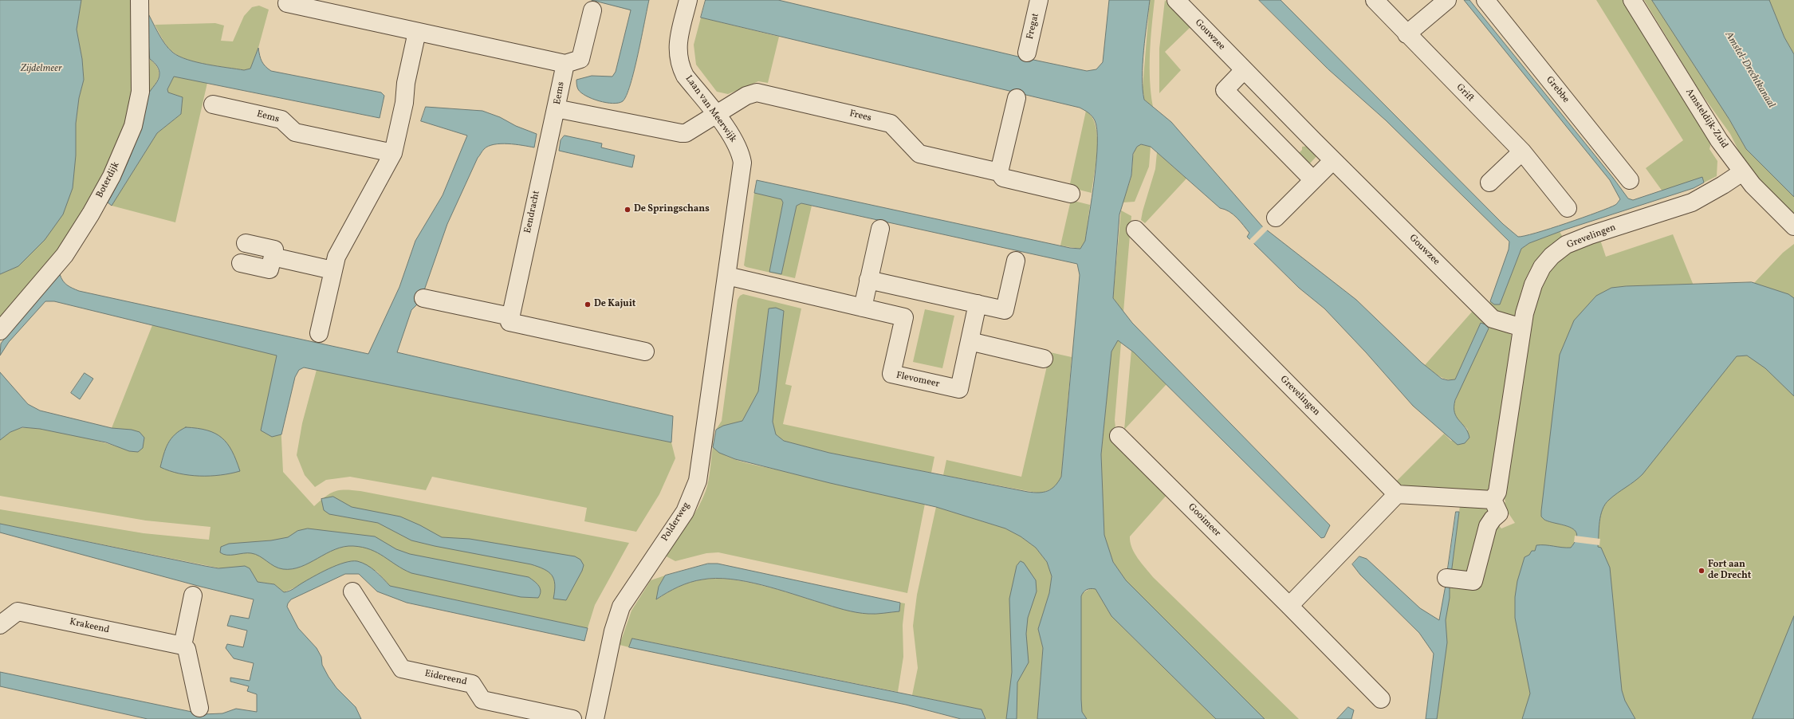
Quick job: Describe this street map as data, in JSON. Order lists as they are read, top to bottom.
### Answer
{
  "streets": {
    "street": [
      "Fregat",
      "Gouwzee",
      "Grebbe",
      "Eems",
      "Grift",
      "Laan van Meerwijk",
      "Frees",
      "Amsteldijk-Zuid",
      "Boterdijk",
      "Eendracht",
      "Grevelingen",
      "Flevomeer",
      "Gooimeer",
      "Polderweg",
      "Krakeend",
      "Eidereend"
    ]
  },
  "crossings": [
    ["Gouwzee", "Grevelingen"],
    ["Eems", "Laan van Meerwijk"],
    ["Eems", "Frees"],
    ["Eems", "Eendracht"],
    ["Laan van Meerwijk", "Frees"],
    ["Laan van Meerwijk", "Flevomeer"],
    ["Laan van Meerwijk", "Polderweg"],
    ["Amsteldijk-Zuid", "Grevelingen"],
    ["Flevomeer", "Polderweg"]
  ],
  "water": ["Zijdelmeer", "Amstel-Drechtkanaal"],
  "places": ["De Springschans", "De Kajuit", "Fort aan de Drecht"]
}
